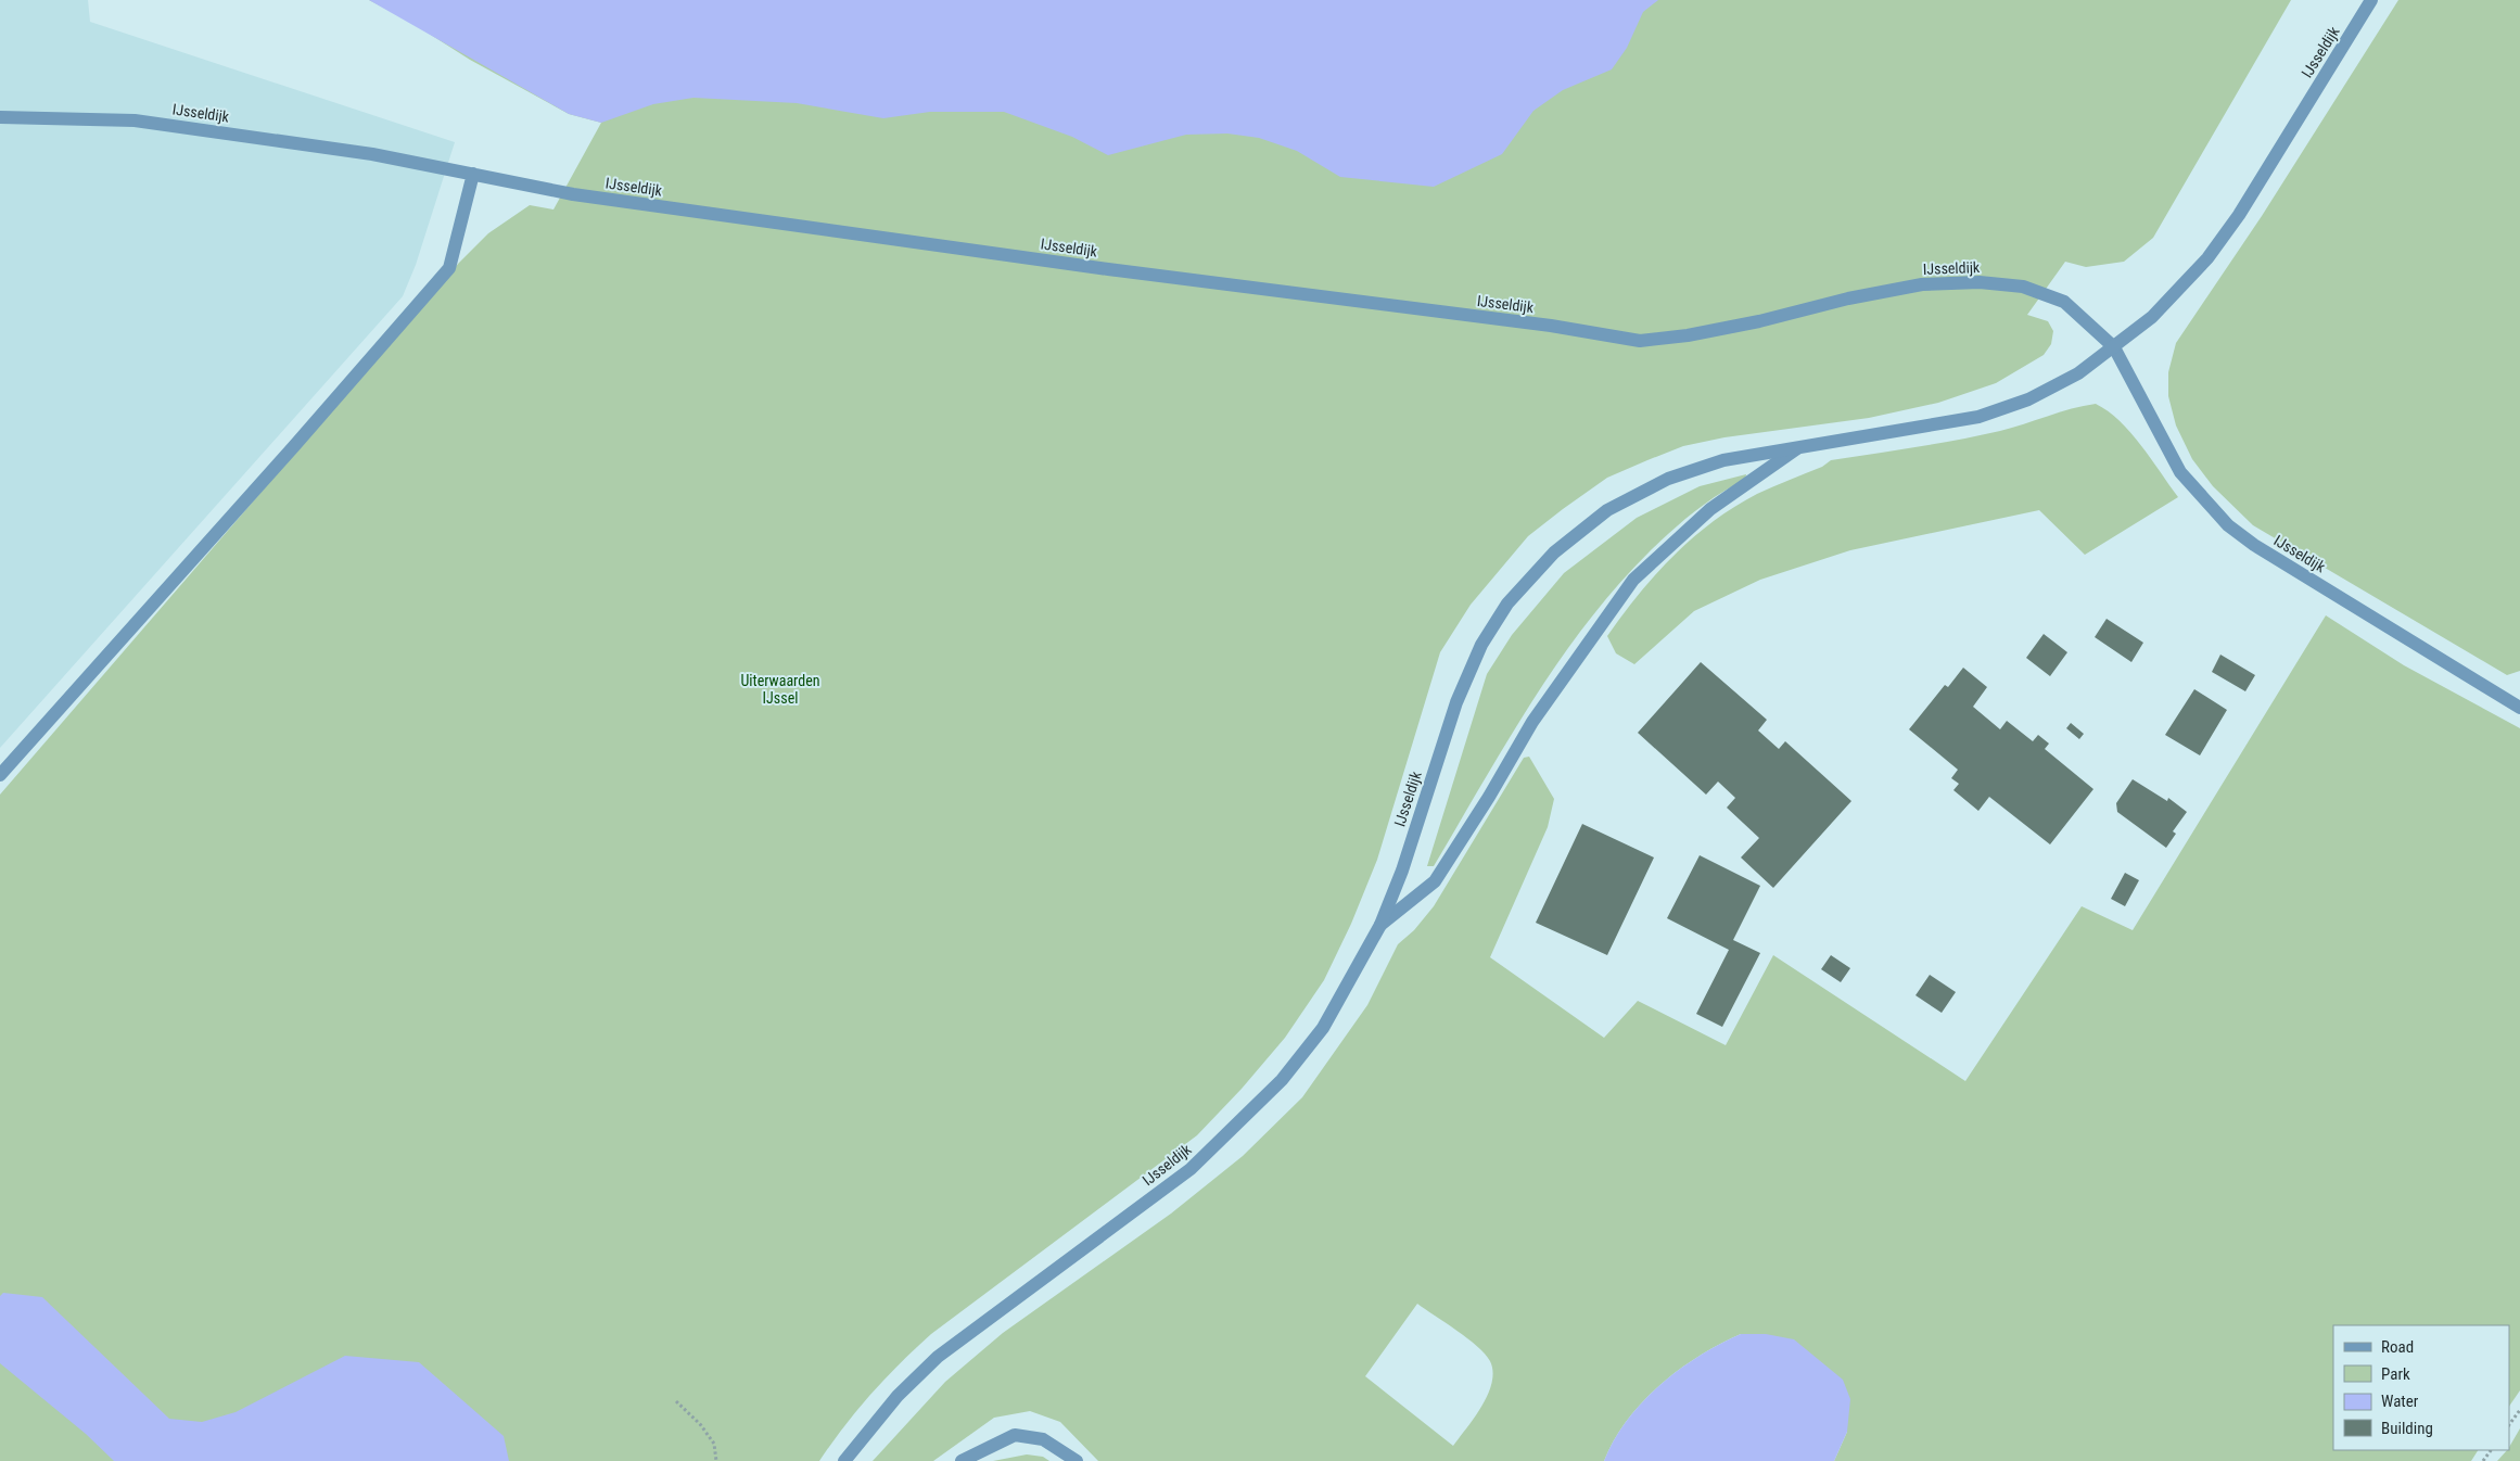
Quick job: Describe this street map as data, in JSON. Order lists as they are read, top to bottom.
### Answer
{
  "streets": {
    "street": ["IJsseldijk"]
  },
  "parks": ["Uiterwaarden IJssel"],
  "legend": [
    "Road",
    "Park",
    "Water",
    "Building"
  ]
}
